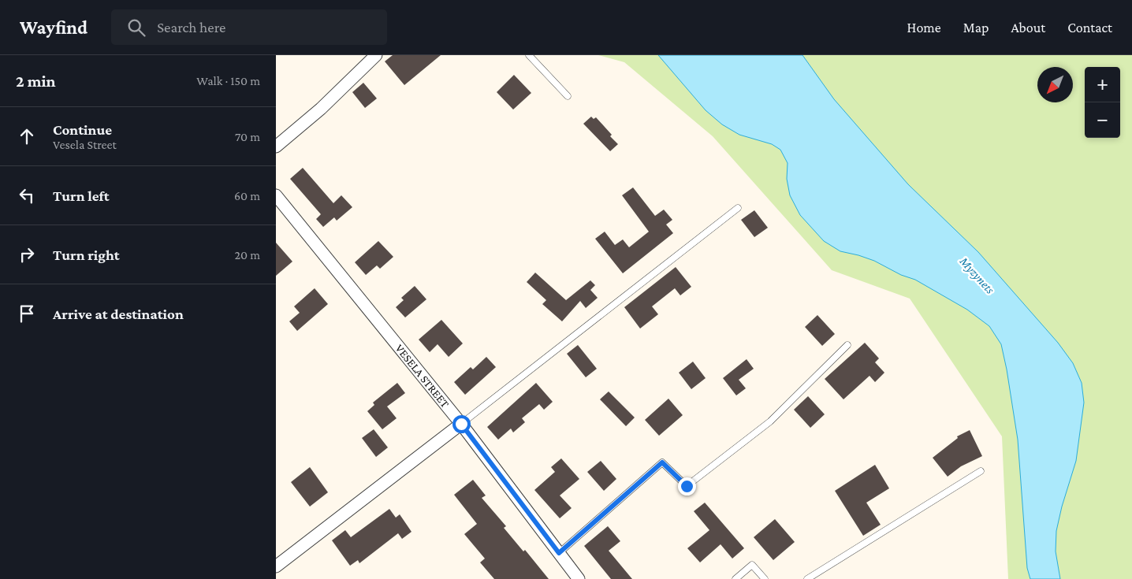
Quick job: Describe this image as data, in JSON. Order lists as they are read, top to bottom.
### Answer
{
  "streets": {
    "street": ["VESELA STREET"]
  },
  "water": ["Myzynets"],
  "north": "bottom left",
  "page": {
    "header": "Wayfind",
    "search": "Search here",
    "nav": [
      "Home",
      "Map",
      "About",
      "Contact"
    ],
    "heading": ["2 min", "Walk · 150 m"],
    "map_buttons": ["+", "−"],
    "list": [
      ["Continue", "Vesela Street", "70 m"],
      ["Turn left", "60 m"],
      ["Turn right", "20 m"],
      "Arrive at destination"
    ]
  }
}
